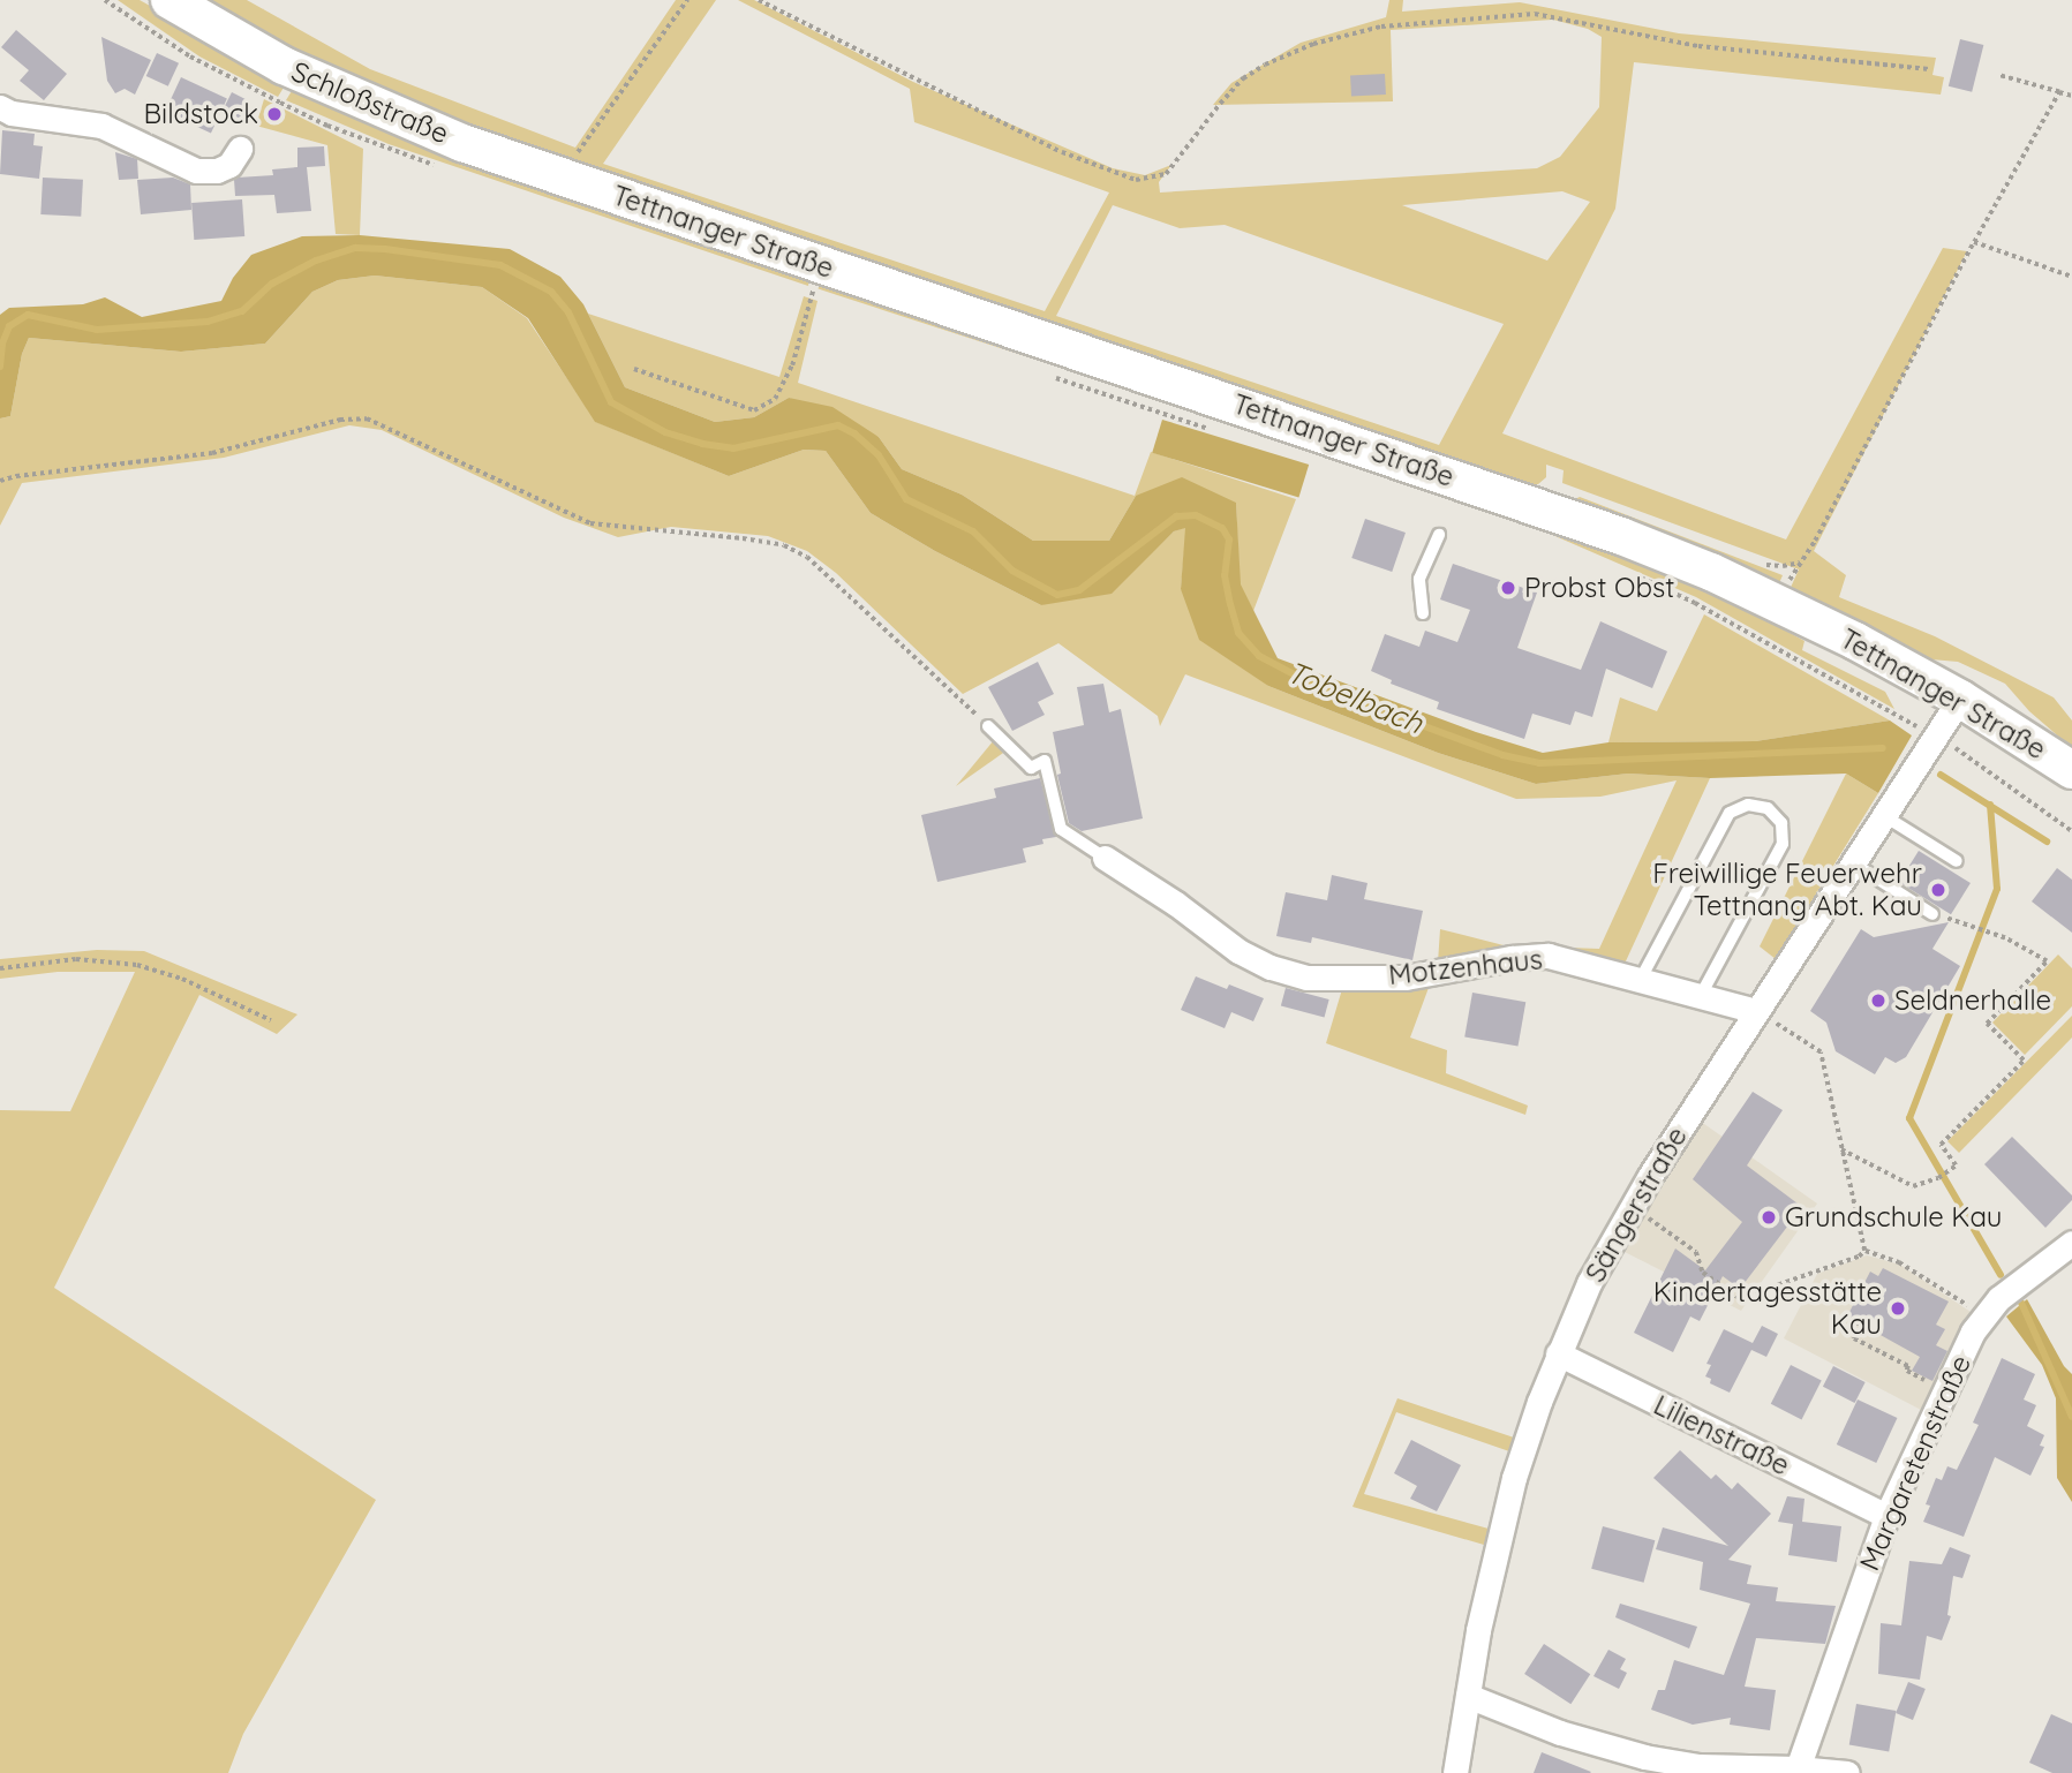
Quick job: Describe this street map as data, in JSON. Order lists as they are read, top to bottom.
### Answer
{
  "streets": {
    "main road": ["Schloßstraße", "Tettnanger Straße"],
    "street": [
      "Motzenhaus",
      "Sängerstraße",
      "Lilienstraße",
      "Margaretenstraße"
    ]
  },
  "crossings": [
    ["Schloßstraße", "Tettnanger Straße"],
    ["Tettnanger Straße", "Sängerstraße"],
    ["Motzenhaus", "Sängerstraße"],
    ["Sängerstraße", "Lilienstraße"],
    ["Lilienstraße", "Margaretenstraße"]
  ],
  "water": ["Tobelbach"],
  "places": [
    "Bildstock",
    "Probst Obst",
    "Freiwillige Feuerwehr Tettnang Abt. Kau",
    "Seldnerhalle",
    "Grundschule Kau",
    "Kindertagesstätte Kau"
  ]
}
